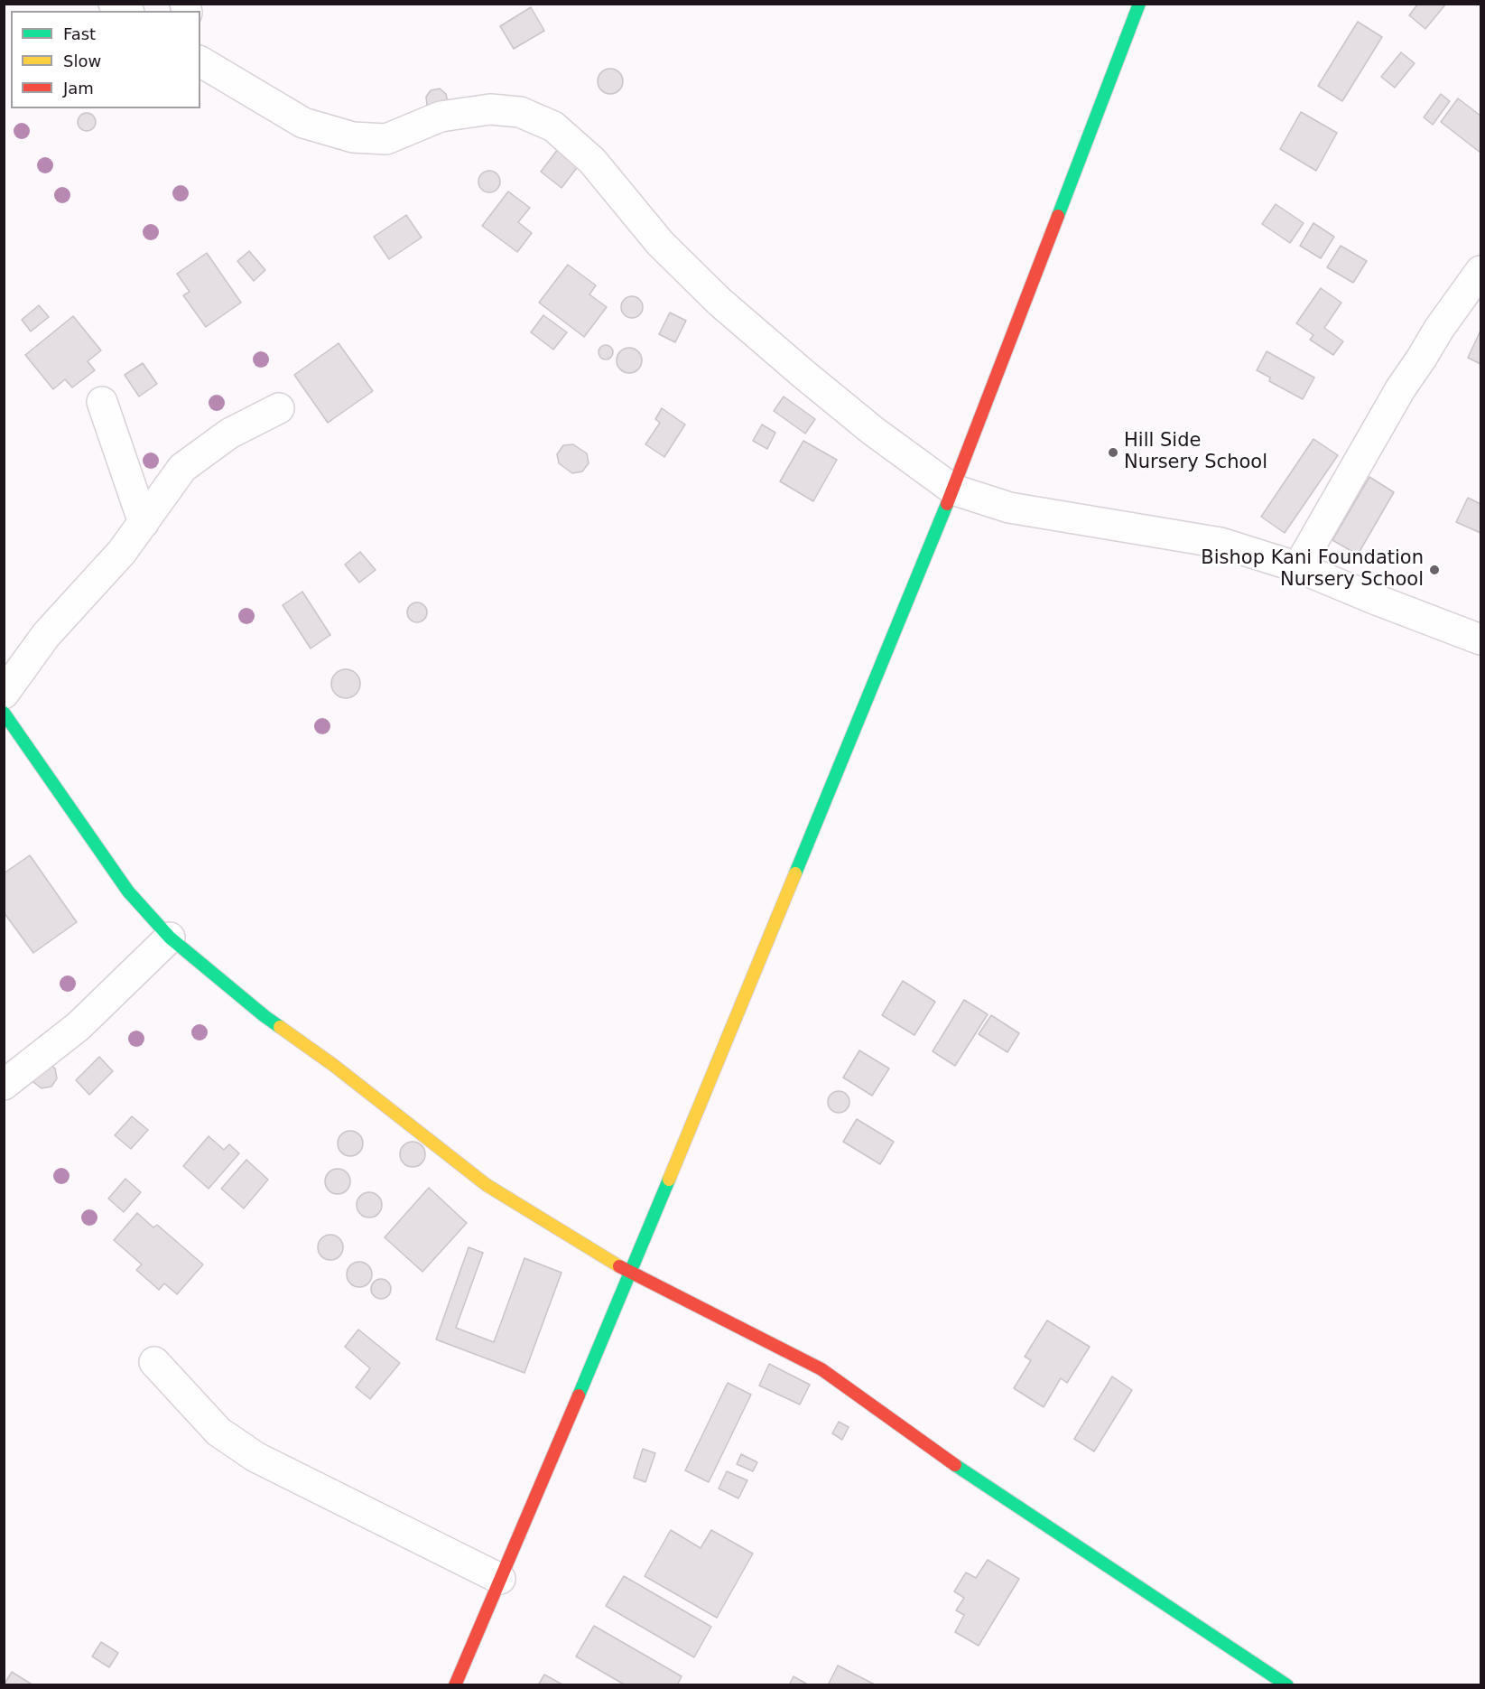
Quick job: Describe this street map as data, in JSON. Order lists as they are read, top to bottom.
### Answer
{
  "places": ["Hill Side Nursery School", "Bishop Kani Foundation Nursery School"],
  "legend": ["Fast", "Slow", "Jam"]
}
